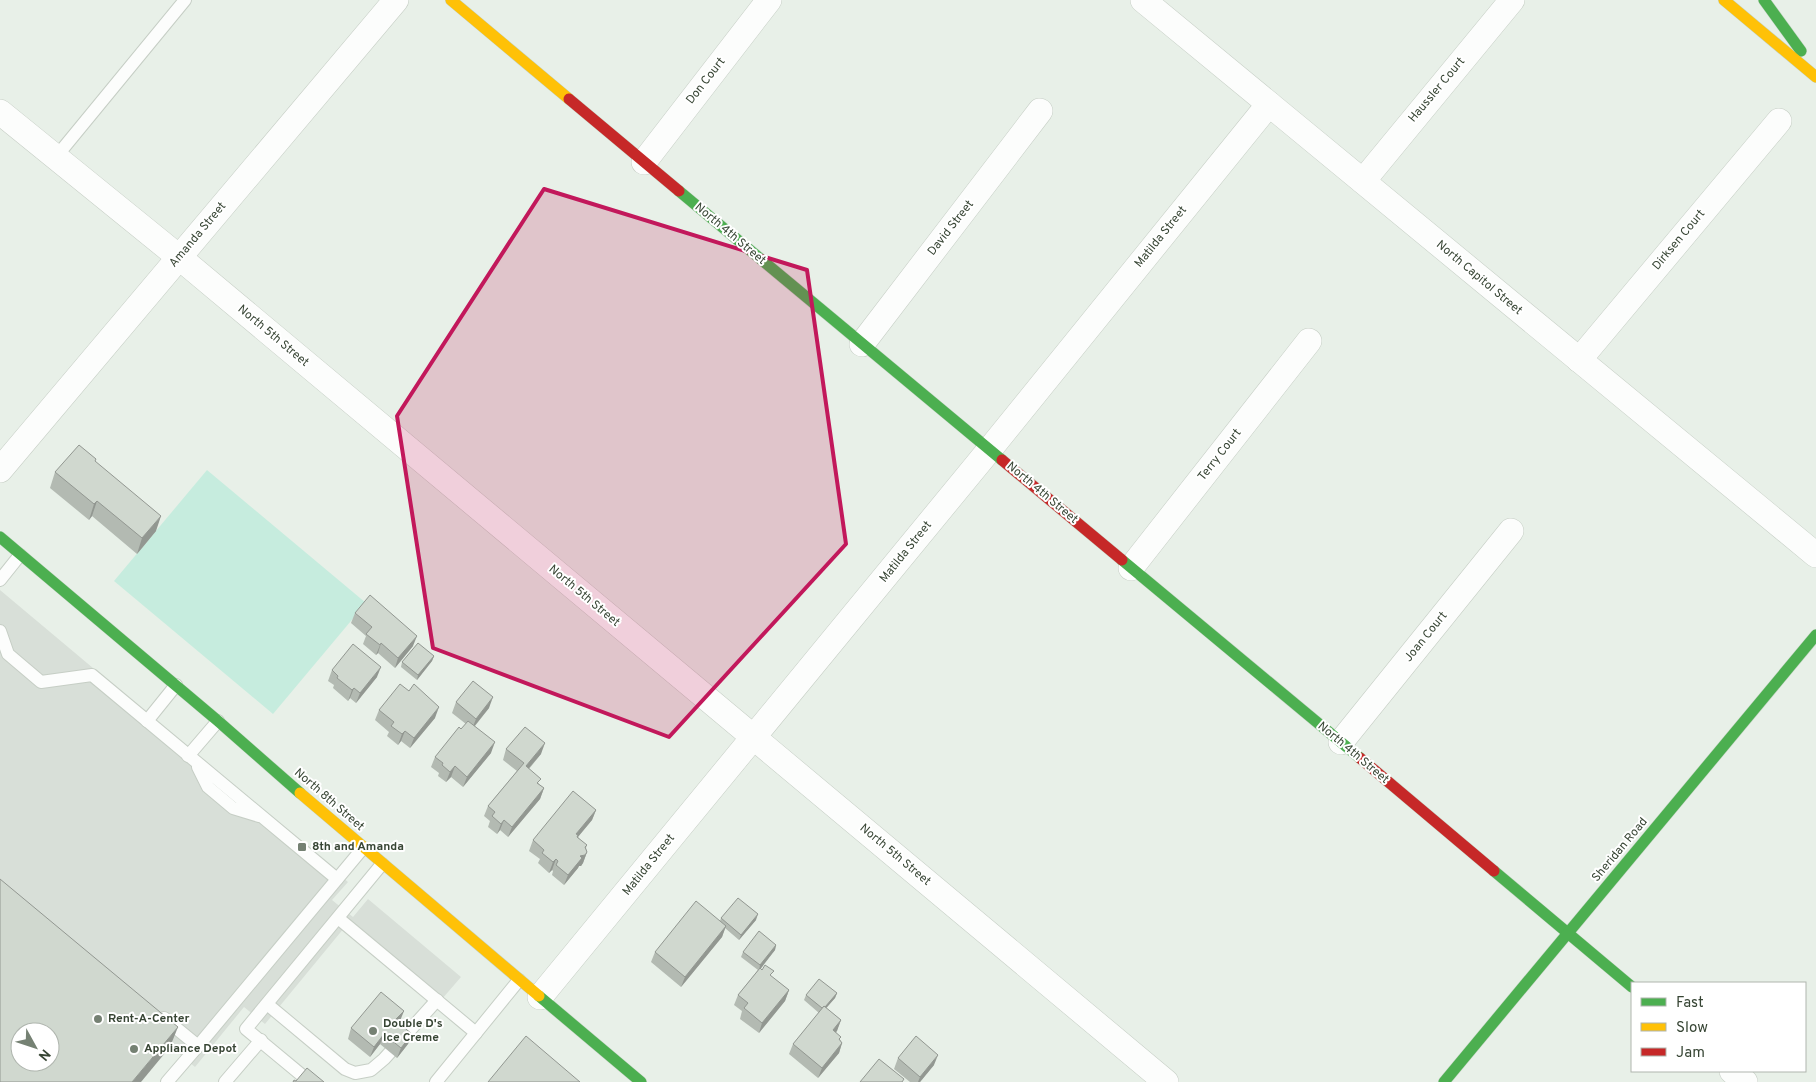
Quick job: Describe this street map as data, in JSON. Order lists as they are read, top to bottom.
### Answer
{
  "streets": {
    "main road": ["North 4th Street", "North 8th Street", "Sheridan Road"],
    "street": [
      "Don Court",
      "Haussler Court",
      "David Street",
      "Amanda Street",
      "Matilda Street",
      "Dirksen Court",
      "North Capitol Street",
      "North 5th Street",
      "Terry Court",
      "Joan Court"
    ]
  },
  "crossings": [
    ["Don Court", "North 4th Street"],
    ["Haussler Court", "North Capitol Street"],
    ["David Street", "North 4th Street"],
    ["North 4th Street", "Matilda Street"],
    ["North 4th Street", "Terry Court"],
    ["North 4th Street", "Joan Court"],
    ["North 4th Street", "Sheridan Road"],
    ["Amanda Street", "North 5th Street"],
    ["Matilda Street", "North Capitol Street"],
    ["Matilda Street", "North 5th Street"],
    ["Matilda Street", "North 8th Street"],
    ["Dirksen Court", "North Capitol Street"]
  ],
  "places": {
    "transit": ["8th and Amanda"],
    "other": ["Rent-A-Center", "Double D's Ice Creme", "Appliance Depot"]
  },
  "legend": ["Fast", "Slow", "Jam"],
  "north": "bottom right"
}
